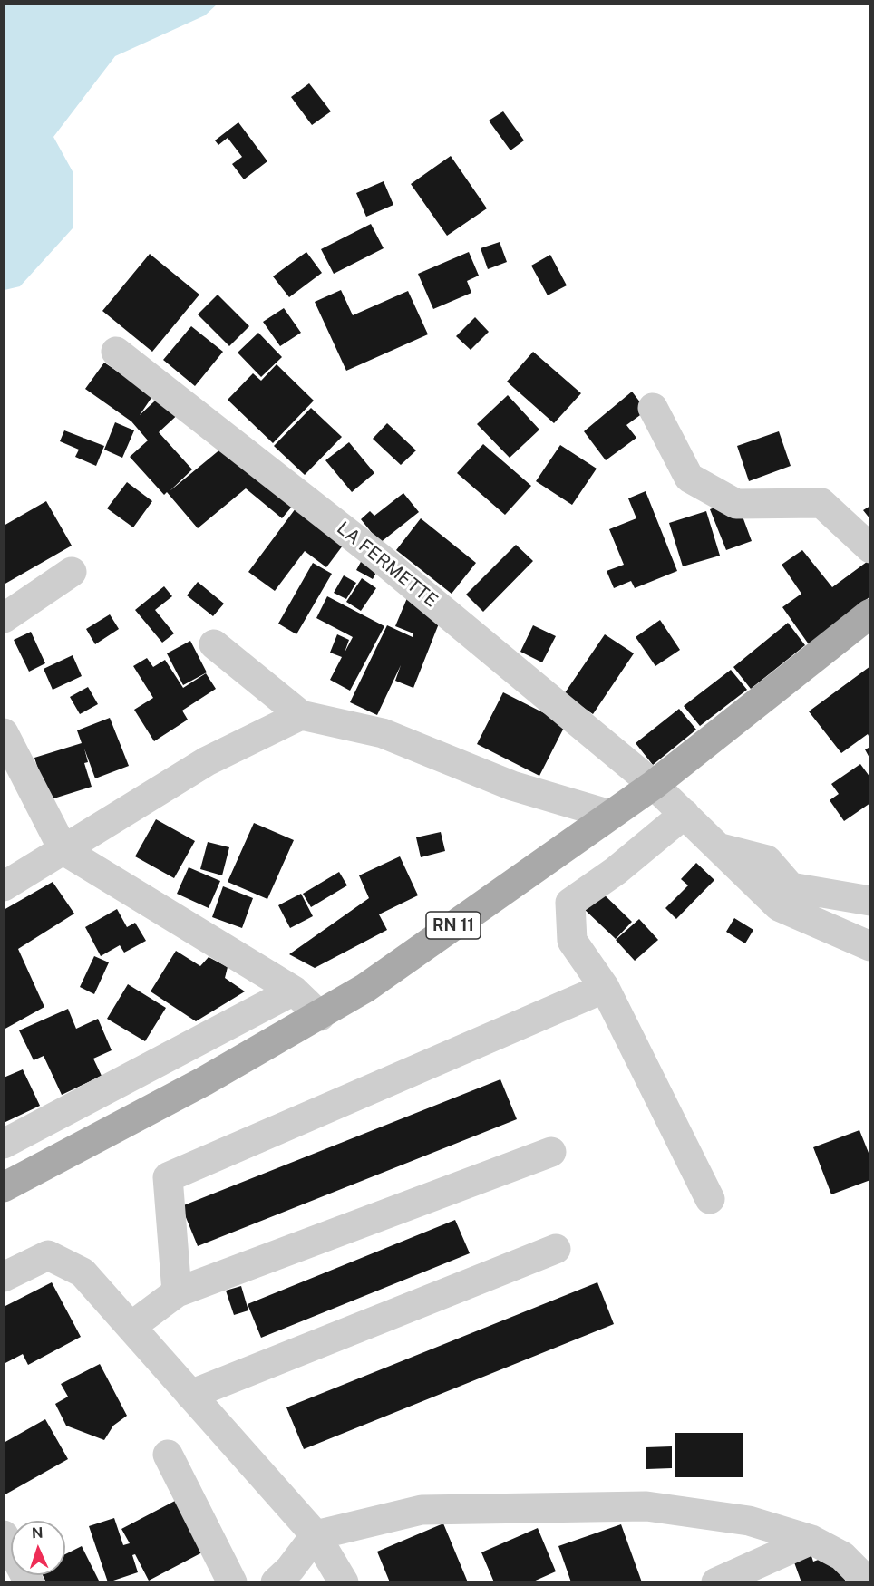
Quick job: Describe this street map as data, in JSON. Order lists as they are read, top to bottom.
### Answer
{
  "streets": {
    "main road": ["RN 11"],
    "street": ["LA FERMETTE"]
  },
  "crossings": [
    ["LA FERMETTE", "RN 11"]
  ],
  "north": "top"
}
